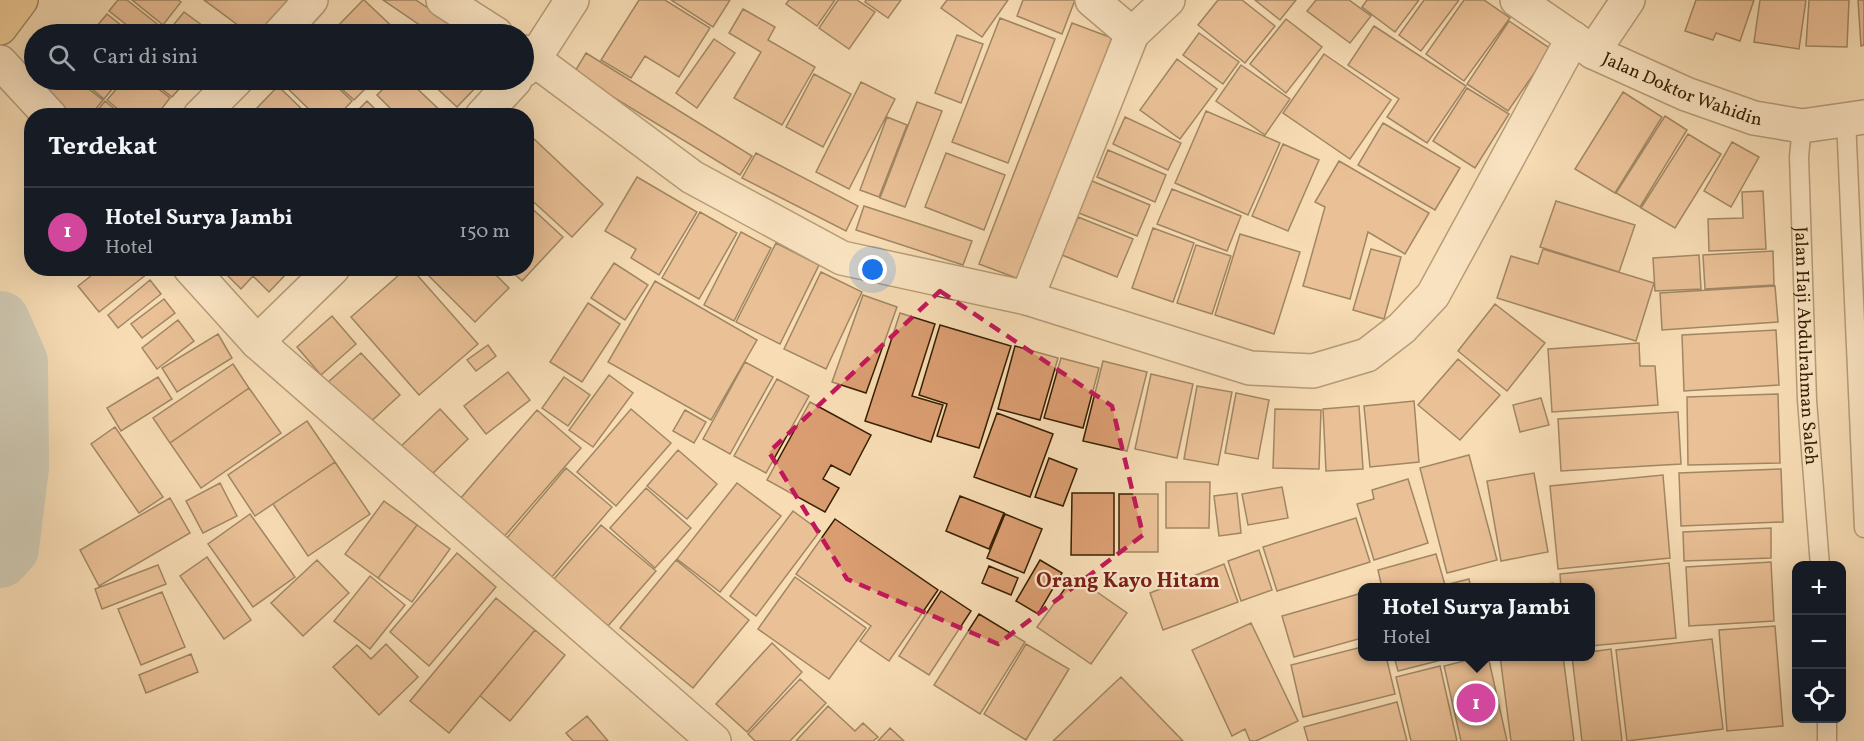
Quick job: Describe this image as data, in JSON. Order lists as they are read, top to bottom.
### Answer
{
  "streets": {
    "street": ["Jalan Doktor Wahidin"],
    "lane": ["Jalan Haji Abdulrahman Saleh"]
  },
  "crossings": [
    ["Jalan Doktor Wahidin", "Jalan Haji Abdulrahman Saleh"]
  ],
  "districts": ["Orang Kayo Hitam"],
  "page": {
    "search": "Cari di sini",
    "heading": "Terdekat",
    "list": [
      {
        "mark": "1",
        "name": "Hotel Surya Jambi",
        "note": "Hotel",
        "value": "150 m"
      }
    ],
    "map_buttons": ["+", "−"],
    "popup": ["Hotel Surya Jambi", "Hotel"],
    "pins": "1"
  }
}
